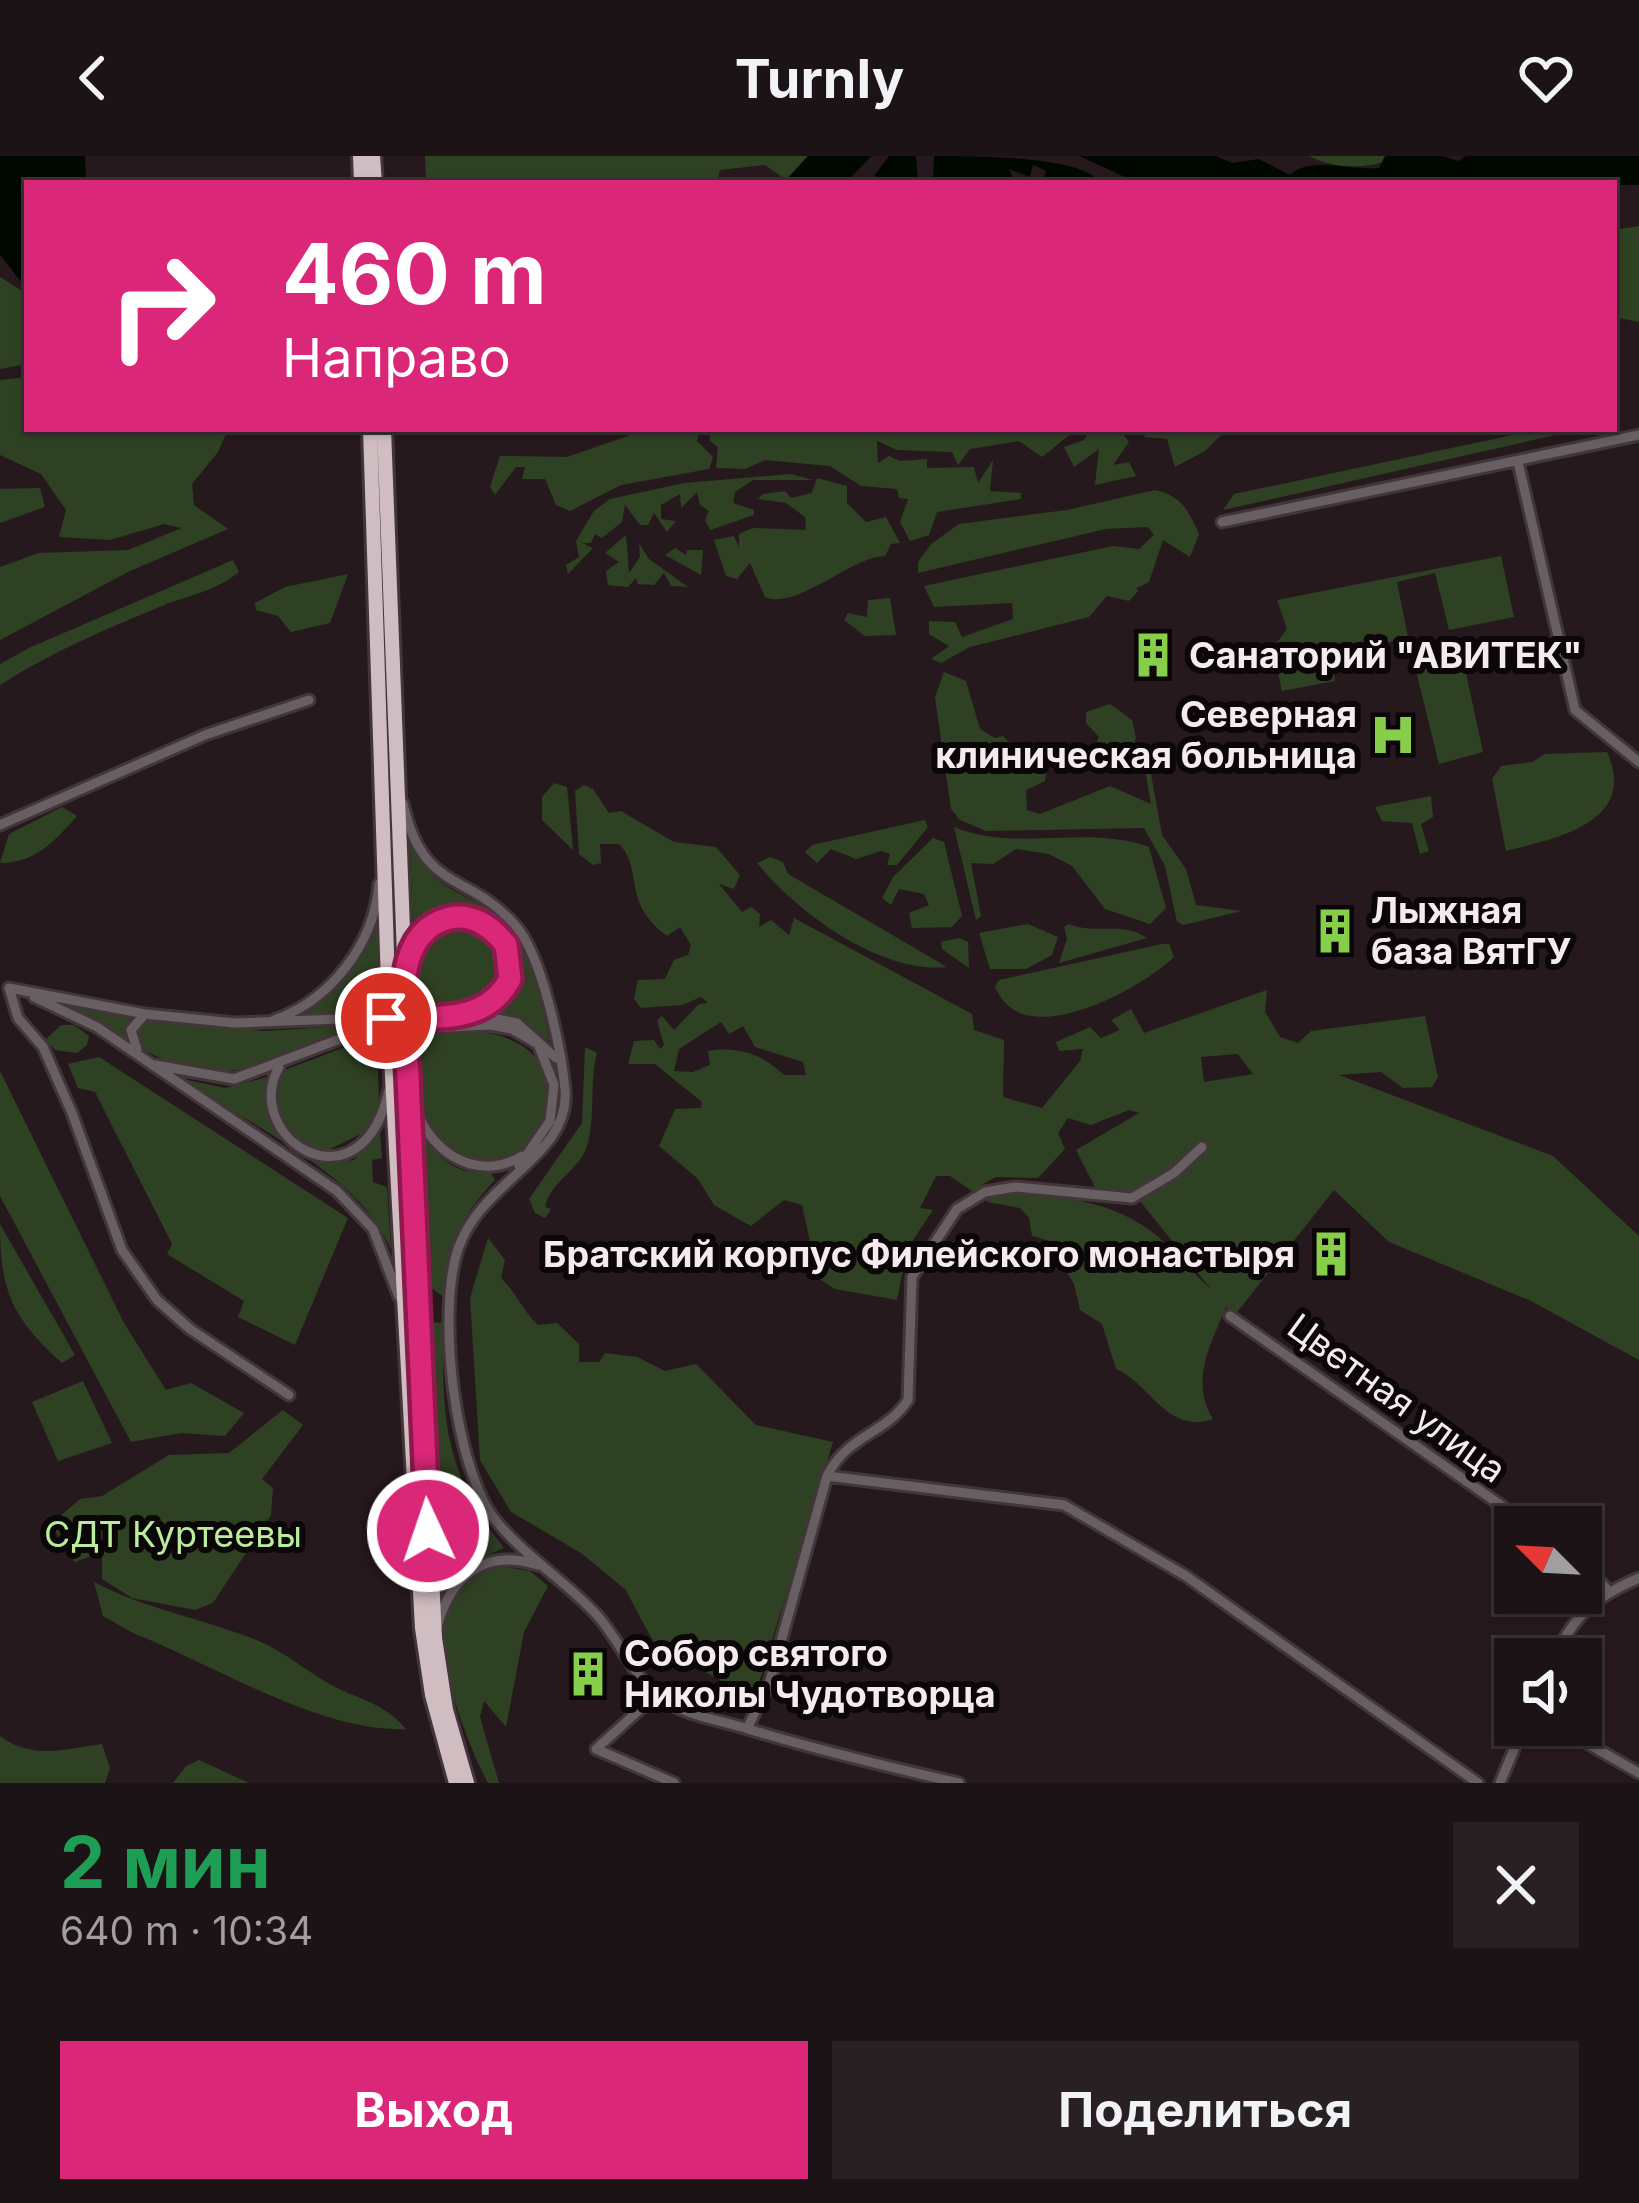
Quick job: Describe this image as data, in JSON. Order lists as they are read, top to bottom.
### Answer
{
  "streets": {
    "street": ["Цветная улица"]
  },
  "parks": ["СДТ Куртеевы"],
  "places": {
    "building": [
      "Санаторий \"АВИТЕК\"",
      "Лыжная база ВятГУ",
      "Братский корпус Филейского монастыря",
      "Собор святого Николы Чудотворца"
    ],
    "hospital": ["Северная клиническая больница"]
  },
  "north": "top left",
  "page": {
    "header": "Turnly",
    "turn": ["460 m", "Направо"],
    "heading": ["2 мин", "640 m · 10:34"],
    "buttons": ["Выход", "Поделиться"]
  }
}
